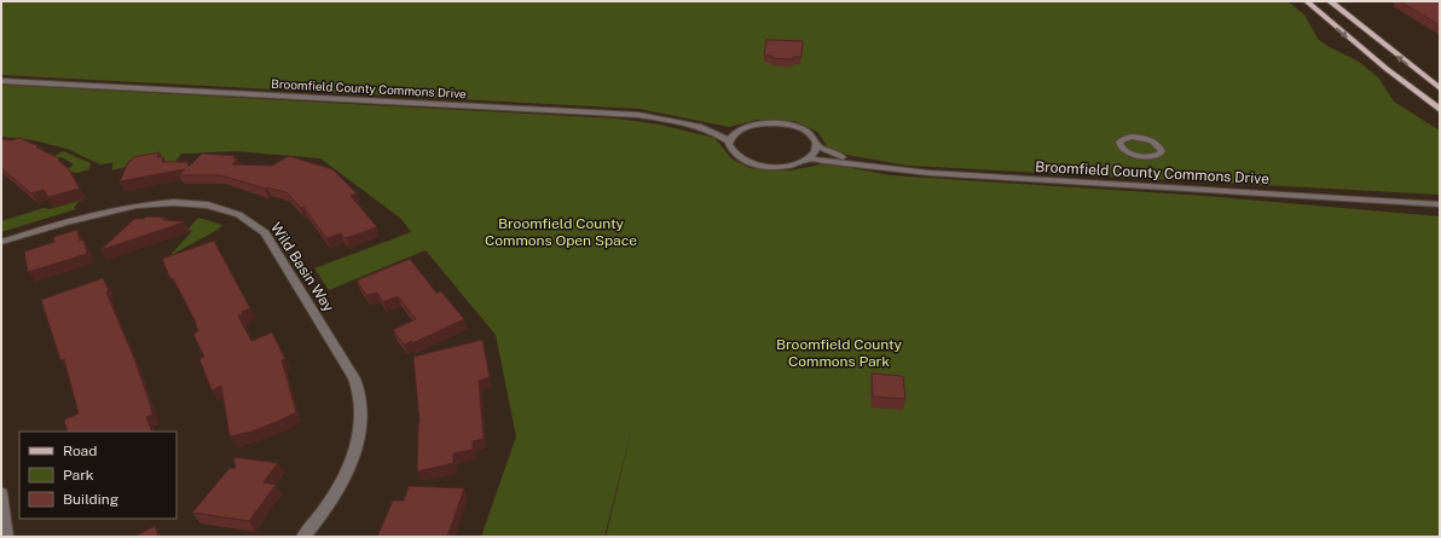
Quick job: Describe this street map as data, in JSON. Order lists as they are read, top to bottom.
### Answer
{
  "streets": {
    "street": ["Broomfield County Commons Drive", "Wild Basin Way"]
  },
  "parks": ["Broomfield County Commons Open Space", "Broomfield County Commons Park"],
  "legend": ["Road", "Park", "Building"]
}
